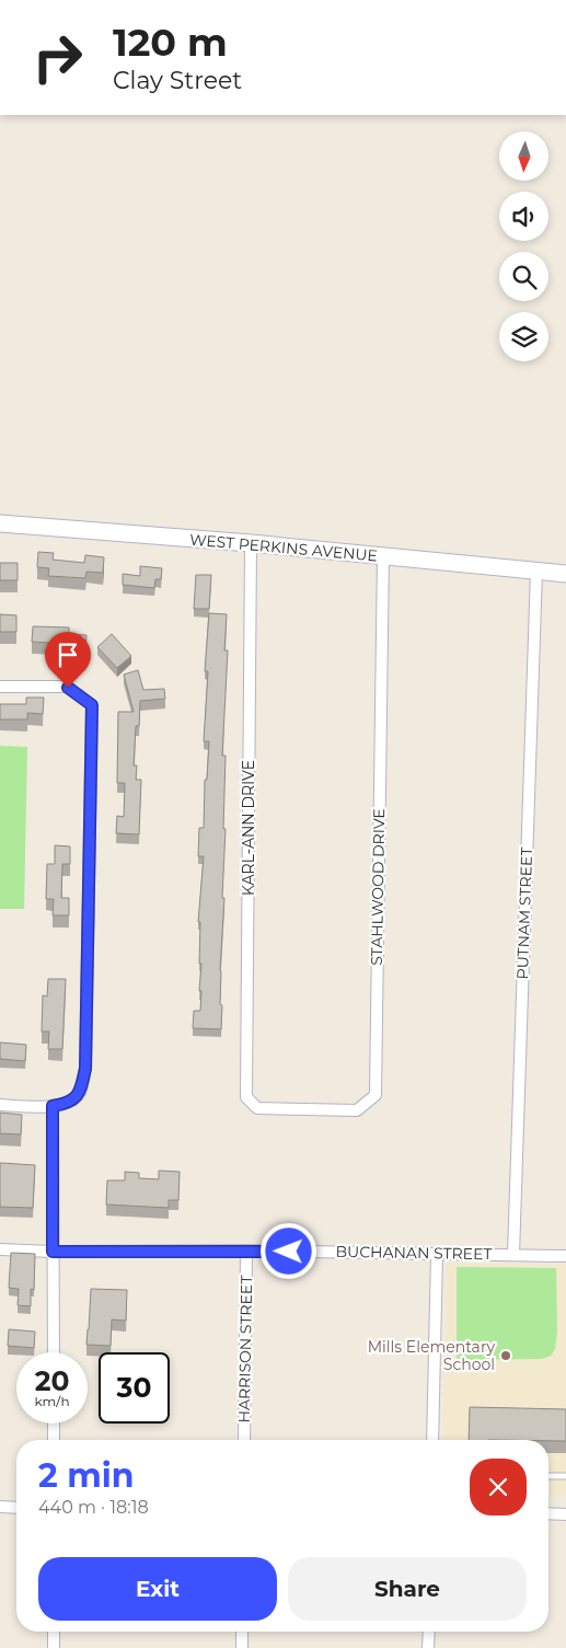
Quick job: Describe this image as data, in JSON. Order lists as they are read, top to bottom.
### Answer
{
  "streets": {
    "main road": ["WEST PERKINS AVENUE"],
    "street": [
      "KARL-ANN DRIVE",
      "STAHLWOOD DRIVE",
      "PUTNAM STREET",
      "BUCHANAN STREET",
      "HARRISON STREET"
    ]
  },
  "crossings": [
    ["WEST PERKINS AVENUE", "KARL-ANN DRIVE"],
    ["WEST PERKINS AVENUE", "STAHLWOOD DRIVE"],
    ["WEST PERKINS AVENUE", "PUTNAM STREET"],
    ["KARL-ANN DRIVE", "STAHLWOOD DRIVE"],
    ["PUTNAM STREET", "BUCHANAN STREET"],
    ["BUCHANAN STREET", "HARRISON STREET"]
  ],
  "places": ["Mills Elementary School"],
  "north": "bottom",
  "page": {
    "turn": ["120 m", "Clay Street"],
    "speed": "20 km/h",
    "limit": "30",
    "heading": ["2 min", "440 m · 18:18"],
    "buttons": ["Exit", "Share"]
  }
}
